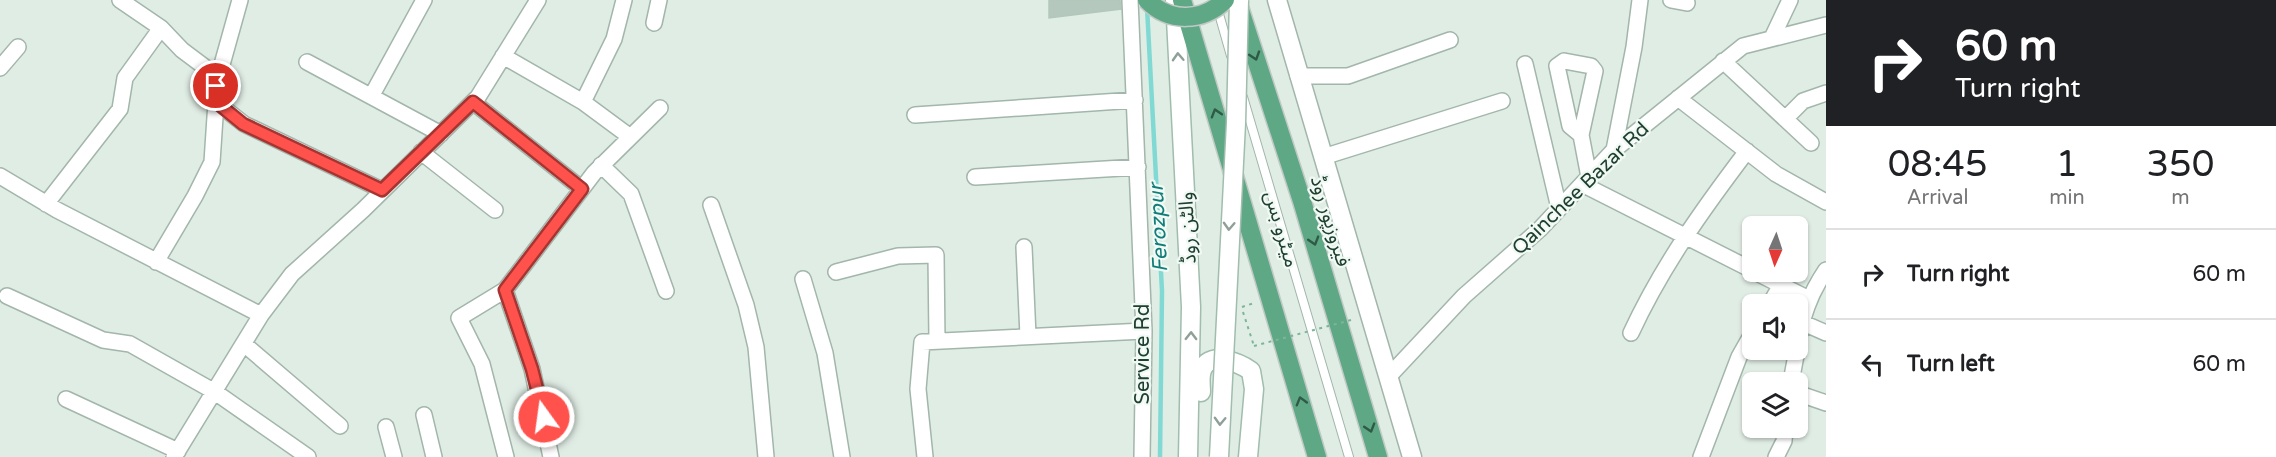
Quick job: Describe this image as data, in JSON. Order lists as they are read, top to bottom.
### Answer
{
  "streets": {
    "main road": ["فیروزپور روڈ", "والٹن روڈ"],
    "street": ["Qainchee Bazar Rd", "Service Rd"],
    "lane": ["میٹرو بس"]
  },
  "water": ["Ferozpur"],
  "north": "bottom",
  "page": {
    "turn": ["60 m", "Turn right"],
    "eta": [
      "08:45",
      "Arrival",
      "1",
      "min",
      "350",
      "m"
    ],
    "list": [
      {
        "name": "Turn right",
        "value": "60 m"
      },
      {
        "name": "Turn left",
        "value": "60 m"
      }
    ]
  }
}
